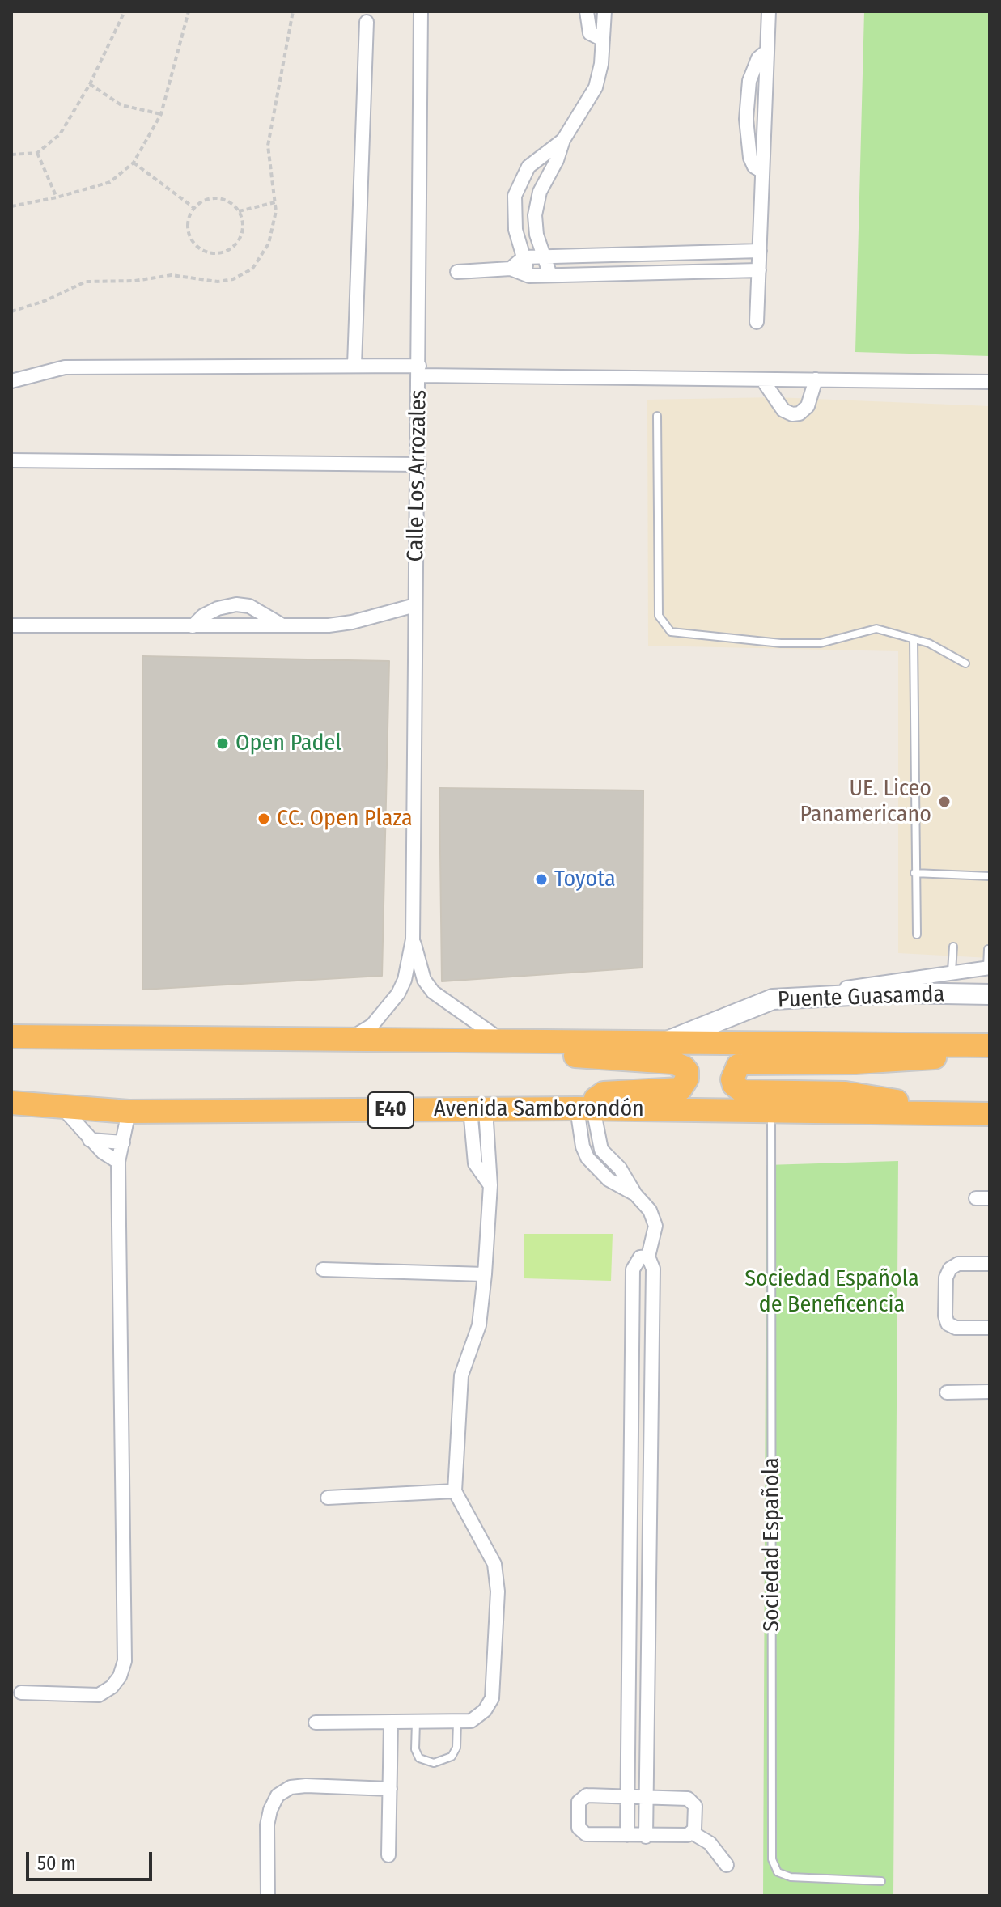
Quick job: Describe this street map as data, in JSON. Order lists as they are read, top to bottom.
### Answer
{
  "streets": {
    "highway": ["Avenida Samborondón", "E40"],
    "main road": ["Puente Guasamda"],
    "street": ["Calle Los Arrozales"],
    "lane": ["Sociedad Española"]
  },
  "crossings": [
    ["Avenida Samborondón", "Sociedad Española"]
  ],
  "parks": ["Sociedad Española de Beneficencia"],
  "places": [
    "Open Padel",
    "UE. Liceo Panamericano",
    "CC. Open Plaza",
    "Toyota"
  ],
  "scale_bar": "50 m"
}
